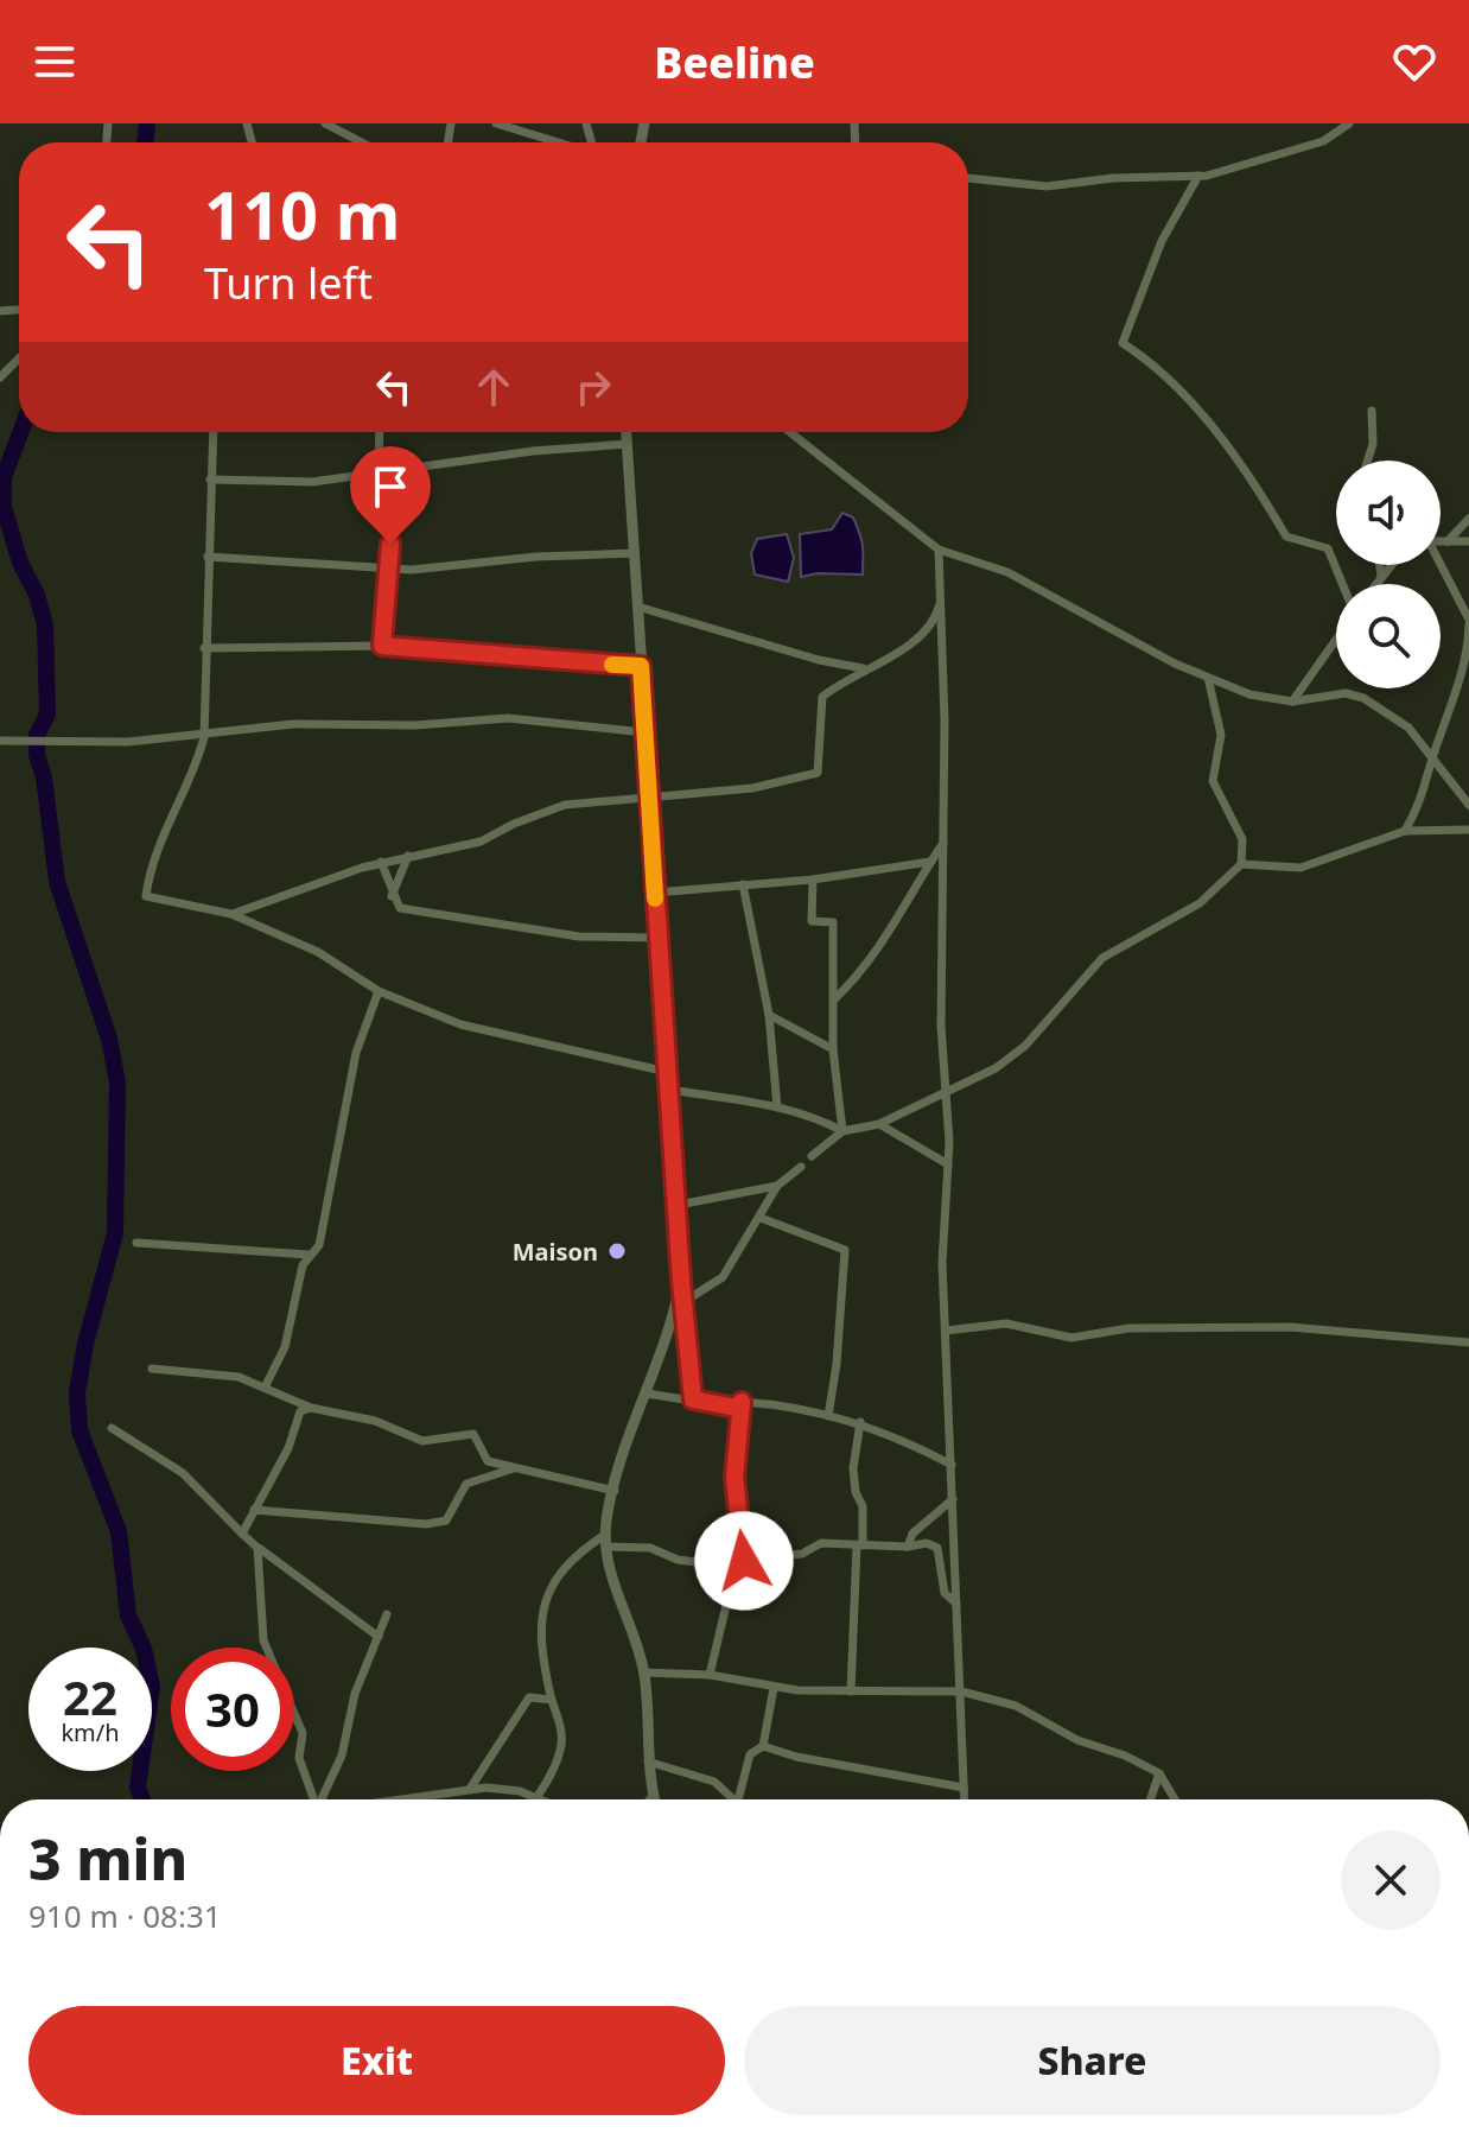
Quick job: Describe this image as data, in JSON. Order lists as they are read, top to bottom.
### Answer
{
  "places": ["Maison"],
  "page": {
    "header": "Beeline",
    "turn": ["110 m", "Turn left"],
    "speed": "22 km/h",
    "limit": "30",
    "heading": ["3 min", "910 m · 08:31"],
    "buttons": ["Exit", "Share"]
  }
}
